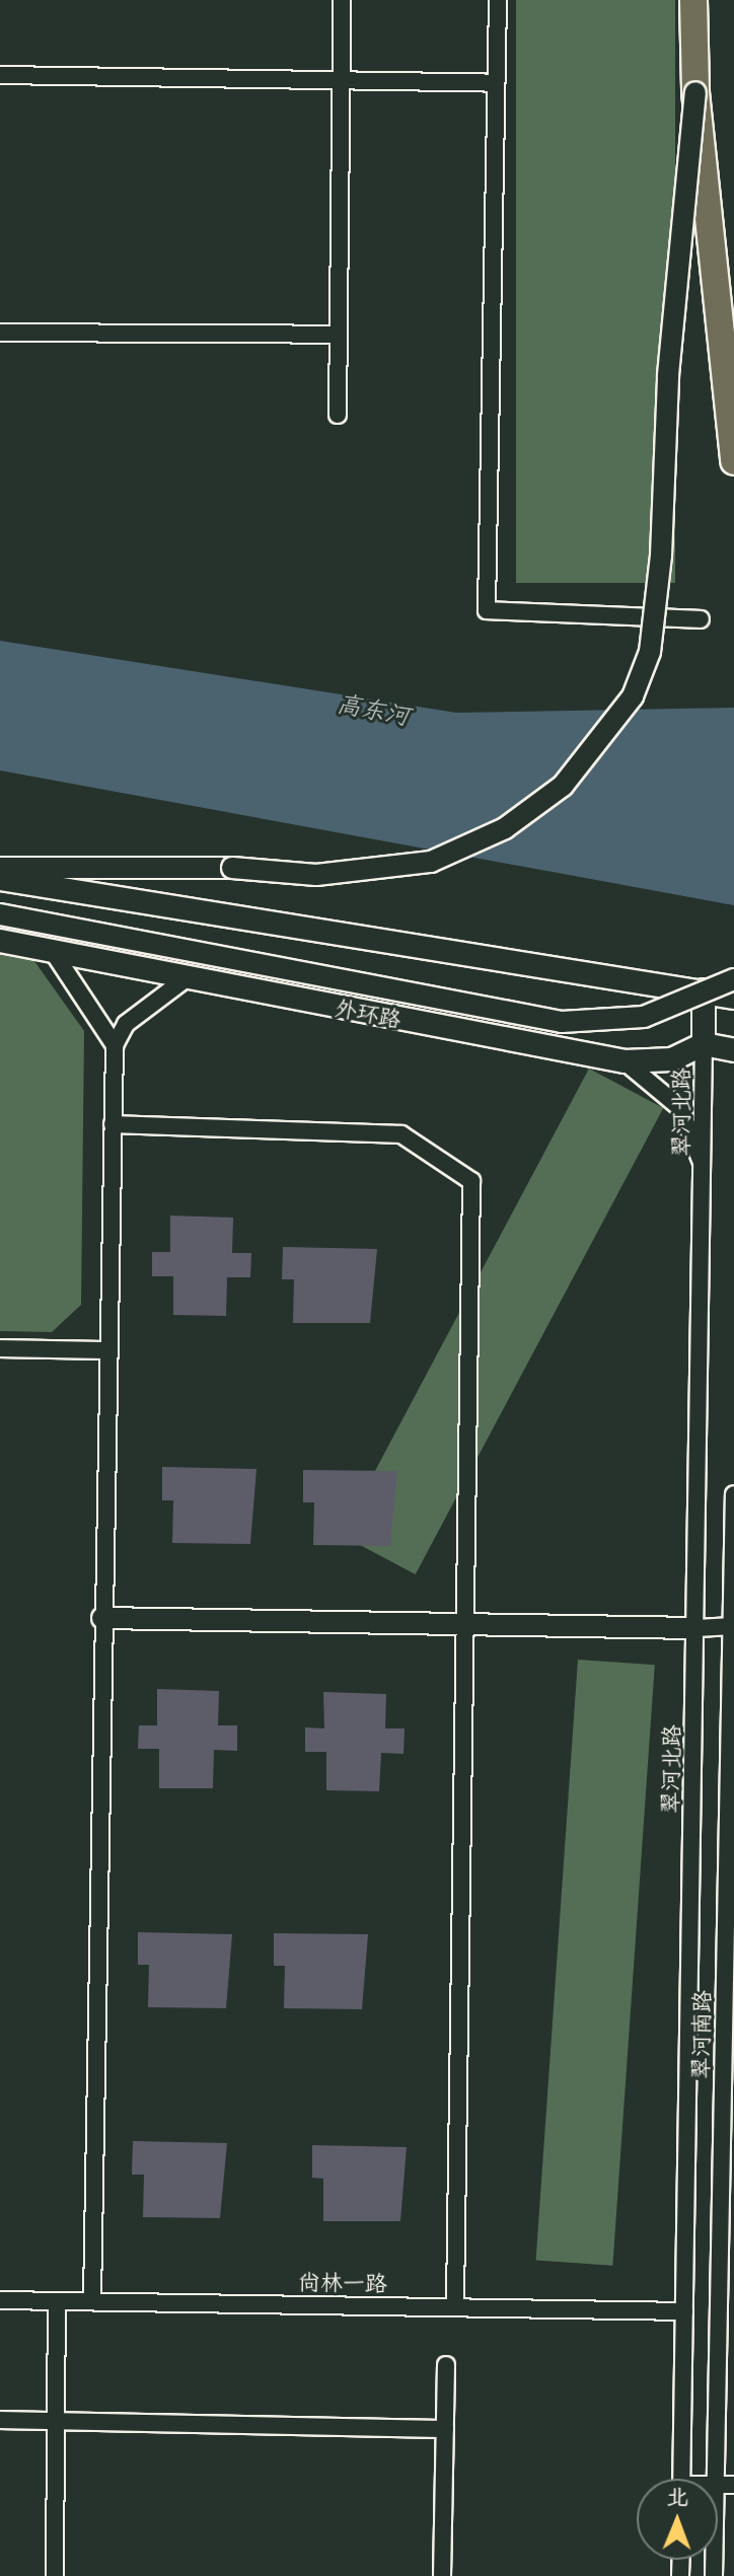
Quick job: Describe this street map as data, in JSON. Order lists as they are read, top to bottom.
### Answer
{
  "streets": {
    "main road": ["外环路"],
    "street": ["翠河北路", "翠河南路", "尚林一路"]
  },
  "crossings": [
    ["外环路", "翠河北路"],
    ["翠河北路", "尚林一路"]
  ],
  "water": ["高东河"],
  "north": "top"
}
